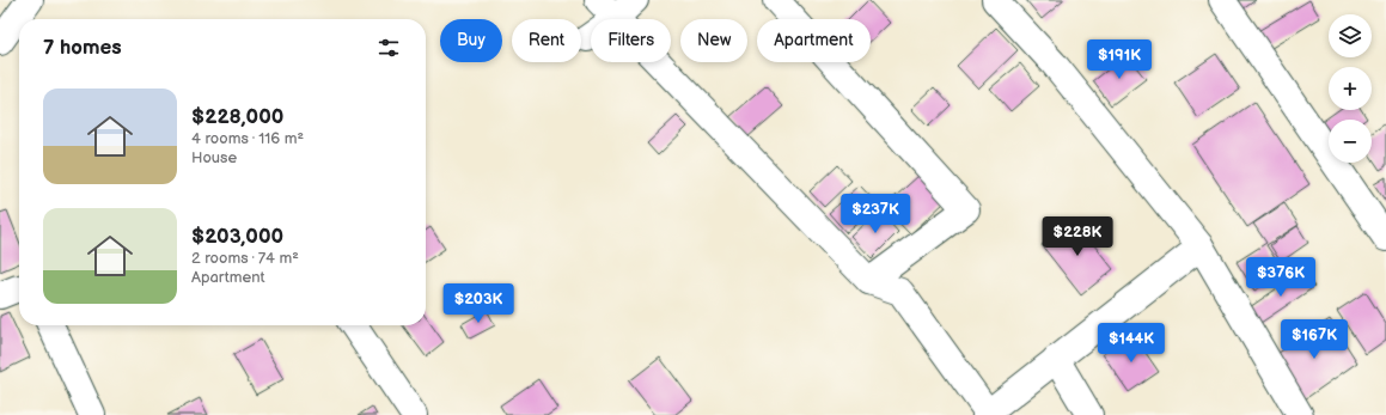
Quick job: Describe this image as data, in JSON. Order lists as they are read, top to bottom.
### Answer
{
  "page": {
    "map_buttons": ["+", "−"],
    "chip": [
      "Buy",
      "Rent",
      "Filters",
      "New",
      "Apartment"
    ],
    "heading": "7 homes",
    "price": [
      "$191K",
      "$237K",
      "$228K",
      "$376K",
      "$203K",
      "$167K",
      "$144K"
    ],
    "list": [
      {
        "name": "$228,000",
        "note": "4 rooms · 116 m² · House"
      },
      {
        "name": "$203,000",
        "note": "2 rooms · 74 m² · Apartment"
      }
    ]
  }
}
